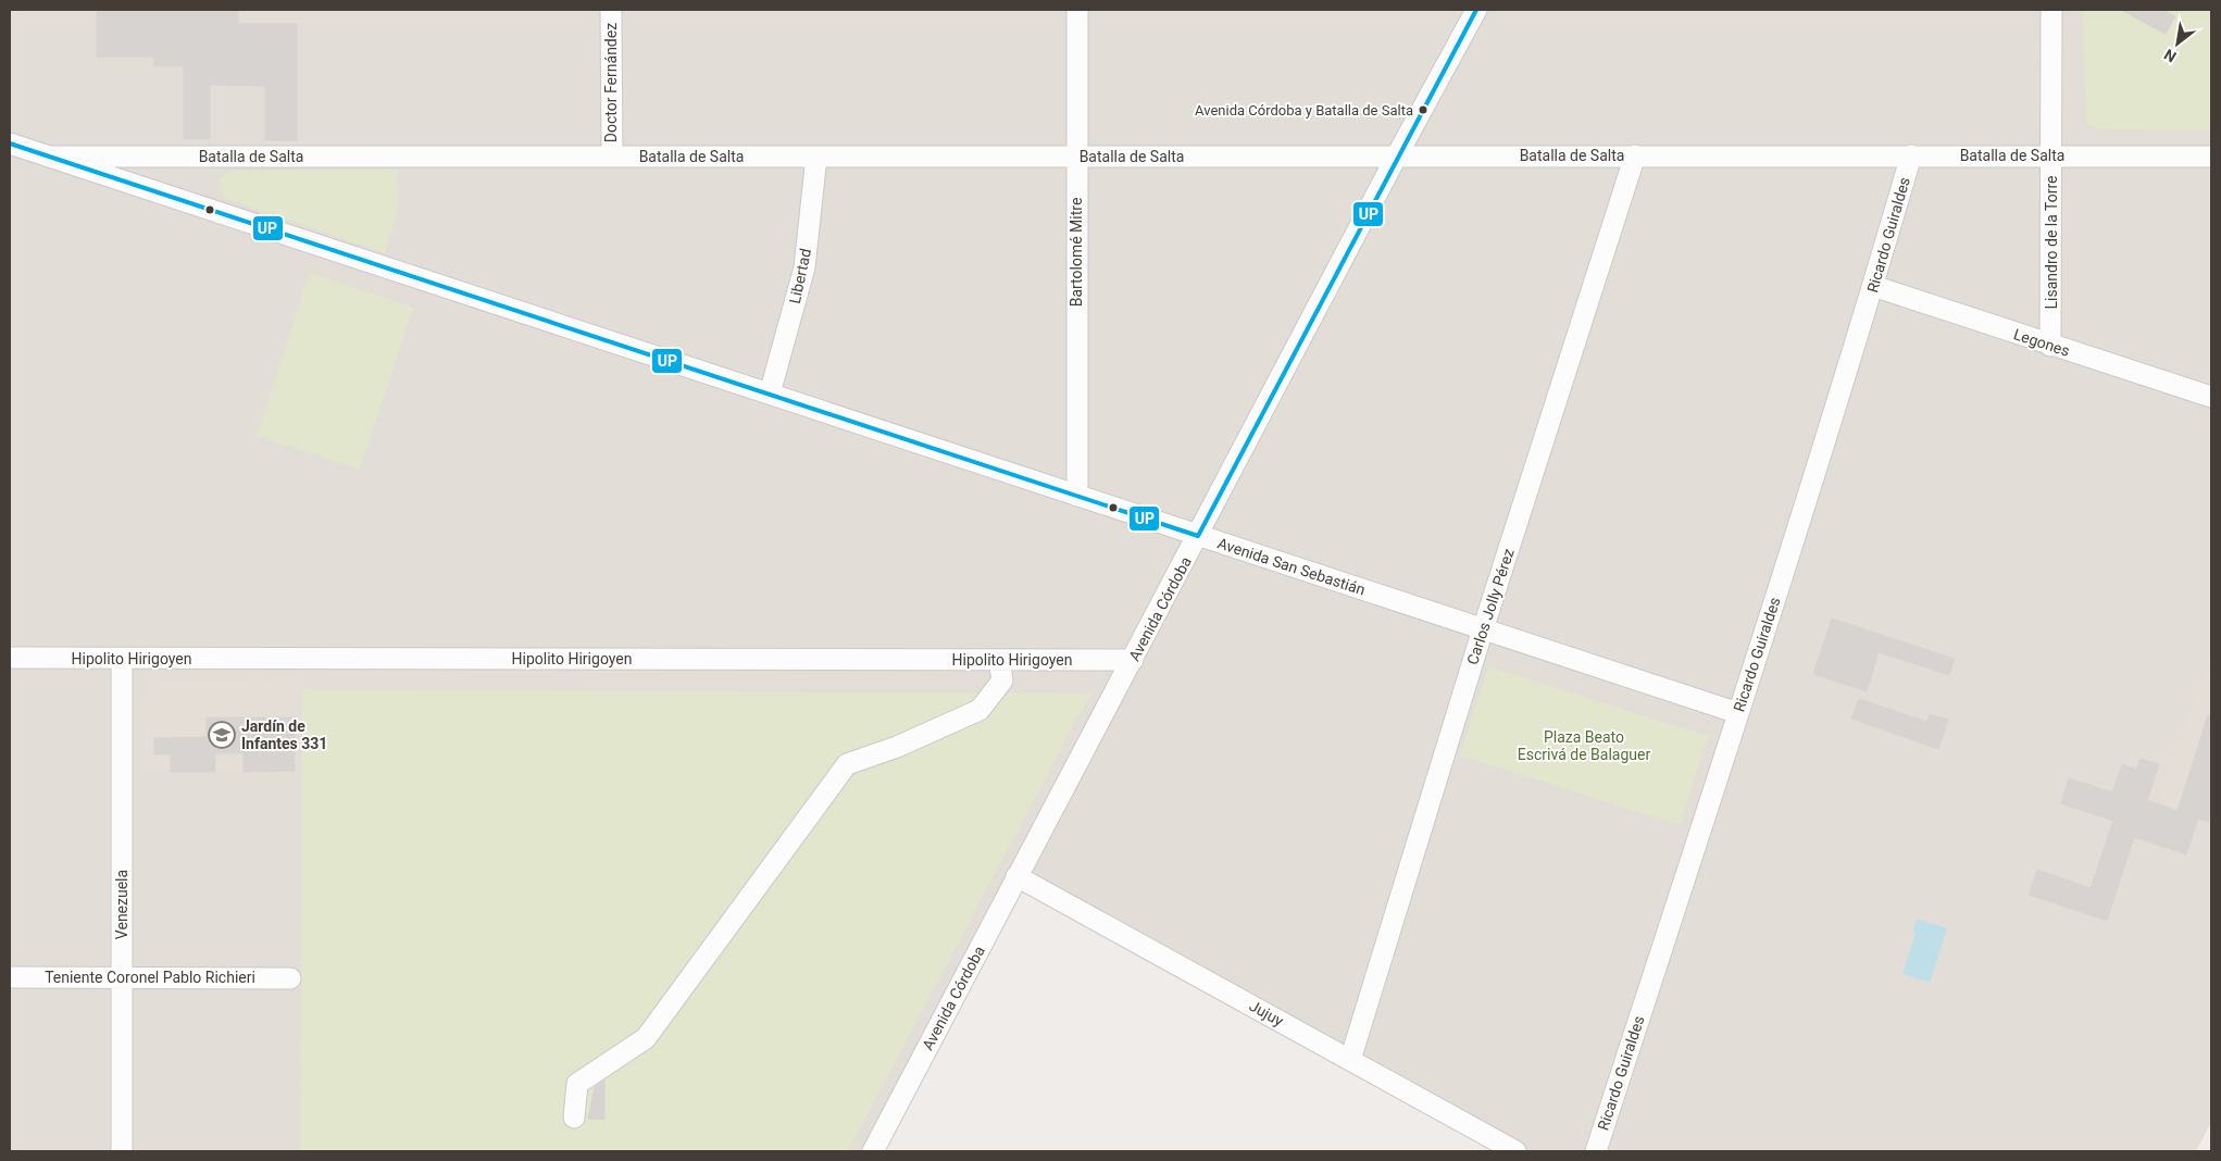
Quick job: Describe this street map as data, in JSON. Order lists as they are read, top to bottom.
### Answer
{
  "streets": {
    "street": [
      "Doctor Fernández",
      "Batalla de Salta",
      "Ricardo Guiraldes",
      "Lisandro de la Torre",
      "Bartolomé Mitre",
      "Libertad",
      "Legones",
      "Avenida San Sebastián",
      "Carlos Jolly Pérez",
      "Avenida Córdoba",
      "Hipolito Hirigoyen",
      "Venezuela",
      "Teniente Coronel Pablo Richieri",
      "Jujuy"
    ]
  },
  "crossings": [
    ["Doctor Fernández", "Batalla de Salta"],
    ["Batalla de Salta", "Ricardo Guiraldes"],
    ["Batalla de Salta", "Lisandro de la Torre"],
    ["Batalla de Salta", "Bartolomé Mitre"],
    ["Batalla de Salta", "Libertad"],
    ["Batalla de Salta", "Avenida San Sebastián"],
    ["Batalla de Salta", "Carlos Jolly Pérez"],
    ["Batalla de Salta", "Avenida Córdoba"],
    ["Ricardo Guiraldes", "Legones"],
    ["Ricardo Guiraldes", "Avenida San Sebastián"],
    ["Lisandro de la Torre", "Legones"],
    ["Bartolomé Mitre", "Avenida San Sebastián"],
    ["Libertad", "Avenida San Sebastián"],
    ["Avenida San Sebastián", "Carlos Jolly Pérez"],
    ["Avenida San Sebastián", "Avenida Córdoba"],
    ["Carlos Jolly Pérez", "Jujuy"],
    ["Avenida Córdoba", "Hipolito Hirigoyen"],
    ["Avenida Córdoba", "Jujuy"],
    ["Hipolito Hirigoyen", "Venezuela"],
    ["Venezuela", "Teniente Coronel Pablo Richieri"]
  ],
  "parks": ["Plaza Beato Escrivá de Balaguer"],
  "places": {
    "other": ["Avenida Córdoba y Batalla de Salta"],
    "school or university": ["Jardín de Infantes 331"]
  },
  "lines": ["transit line UP"],
  "north": "bottom left"
}
